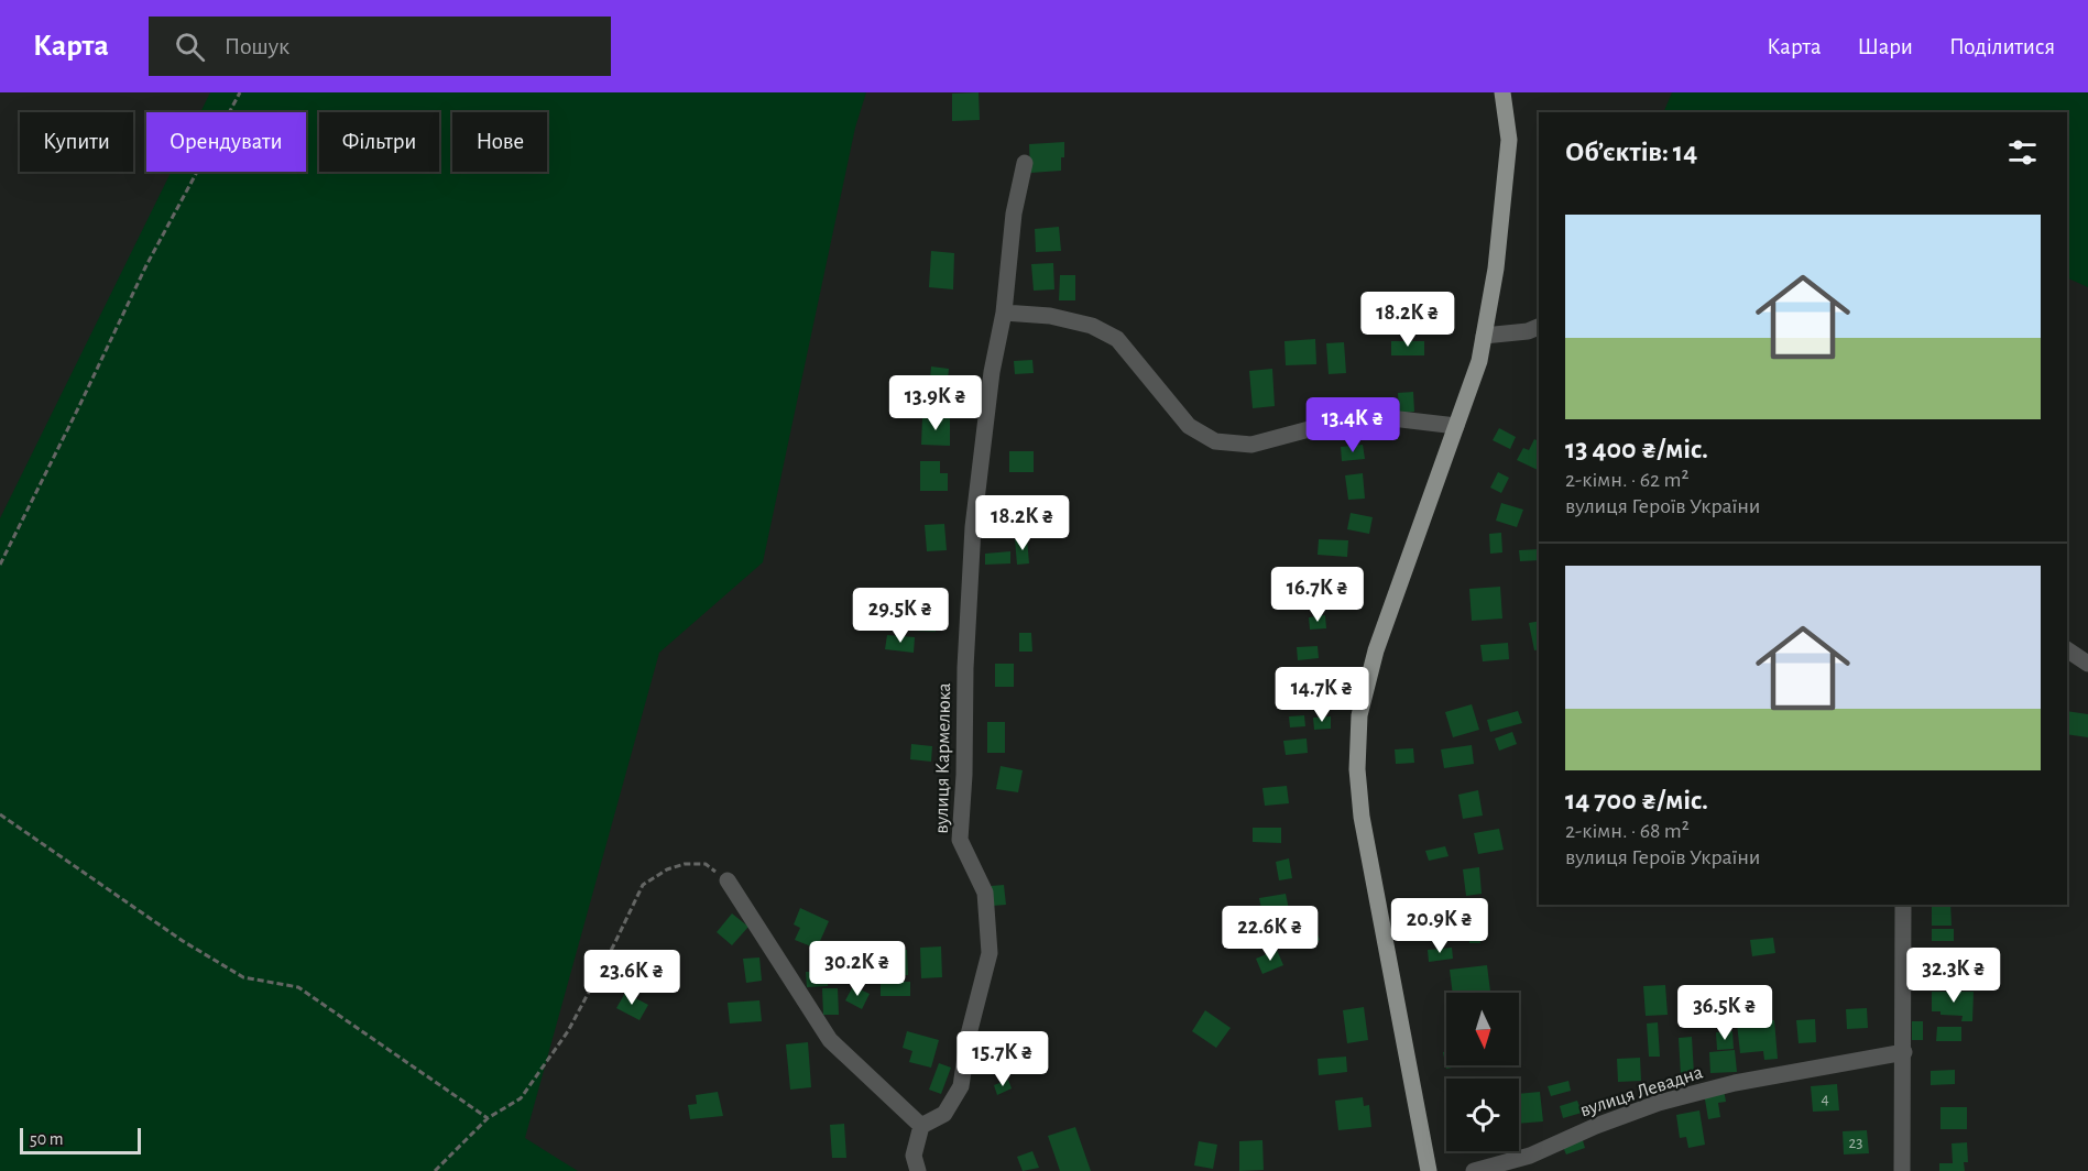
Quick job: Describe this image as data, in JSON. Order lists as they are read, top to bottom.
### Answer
{
  "streets": {
    "street": ["вулиця Кармелюка", "вулиця Левадна"]
  },
  "house_numbers": ["4", "23"],
  "scale_bar": "50 m",
  "north": "bottom",
  "page": {
    "header": "Карта",
    "search": "Пошук",
    "nav": ["Карта", "Шари", "Поділитися"],
    "chip": [
      "Купити",
      "Орендувати",
      "Фільтри",
      "Нове"
    ],
    "heading": "Об’єктів: 14",
    "list": [
      {
        "name": "13 400 ₴/міс.",
        "note": "2-кімн. · 62 m² · вулиця Героїв України"
      },
      {
        "name": "14 700 ₴/міс.",
        "note": "2-кімн. · 68 m² · вулиця Героїв України"
      }
    ],
    "price": [
      "18.2K ₴",
      "13.9K ₴",
      "13.4K ₴",
      "18.2K ₴",
      "16.7K ₴",
      "29.5K ₴",
      "14.7K ₴",
      "20.9K ₴",
      "22.6K ₴",
      "30.2K ₴",
      "32.3K ₴",
      "23.6K ₴",
      "36.5K ₴",
      "15.7K ₴"
    ],
    "scale": "50 m"
  }
}
